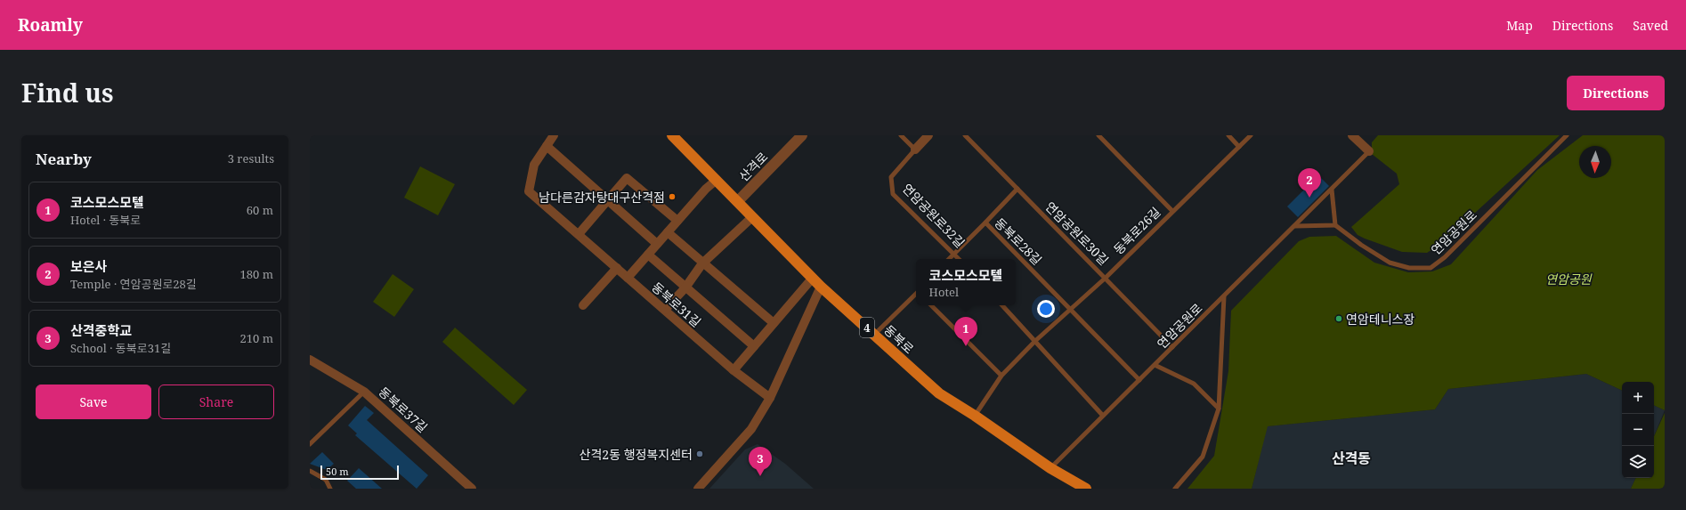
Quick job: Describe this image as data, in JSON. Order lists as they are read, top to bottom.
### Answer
{
  "streets": {
    "main road": ["4", "동북로"],
    "street": [
      "산격로",
      "연암공원로32길",
      "동북로31길",
      "동북로37길"
    ],
    "lane": [
      "동북로26길",
      "연암공원로",
      "연암공원로30길",
      "동북로28길"
    ]
  },
  "crossings": [
    ["산격로", "동북로"],
    ["연암공원로32길", "동북로28길"],
    ["동북로26길", "연암공원로30길"],
    ["동북로26길", "동북로28길"],
    ["동북로26길", "동북로"],
    ["연암공원로", "연암공원로30길"],
    ["연암공원로", "동북로"],
    ["연암공원로30길", "동북로28길"]
  ],
  "districts": ["산격동"],
  "parks": ["연암공원"],
  "places": ["남다른감자탕대구산격점", "연암테니스장", "산격2동 행정복지센터"],
  "scale_bar": "50 m",
  "north": "bottom",
  "page": {
    "header": "Roamly",
    "nav": ["Map", "Directions", "Saved"],
    "title": "Find us",
    "buttons": [
      "Directions",
      ["Save", "Share"]
    ],
    "heading": ["Nearby", "3 results"],
    "pins": ["2", "1", "3"],
    "list": [
      {
        "mark": "1",
        "name": "코스모스모텔",
        "note": "Hotel · 동북로",
        "value": "60 m"
      },
      {
        "mark": "2",
        "name": "보은사",
        "note": "Temple · 연암공원로28길",
        "value": "180 m"
      },
      {
        "mark": "3",
        "name": "산격중학교",
        "note": "School · 동북로31길",
        "value": "210 m"
      }
    ],
    "popup": ["코스모스모텔", "Hotel"],
    "map_buttons": ["+", "−"],
    "scale": "50 m"
  }
}
